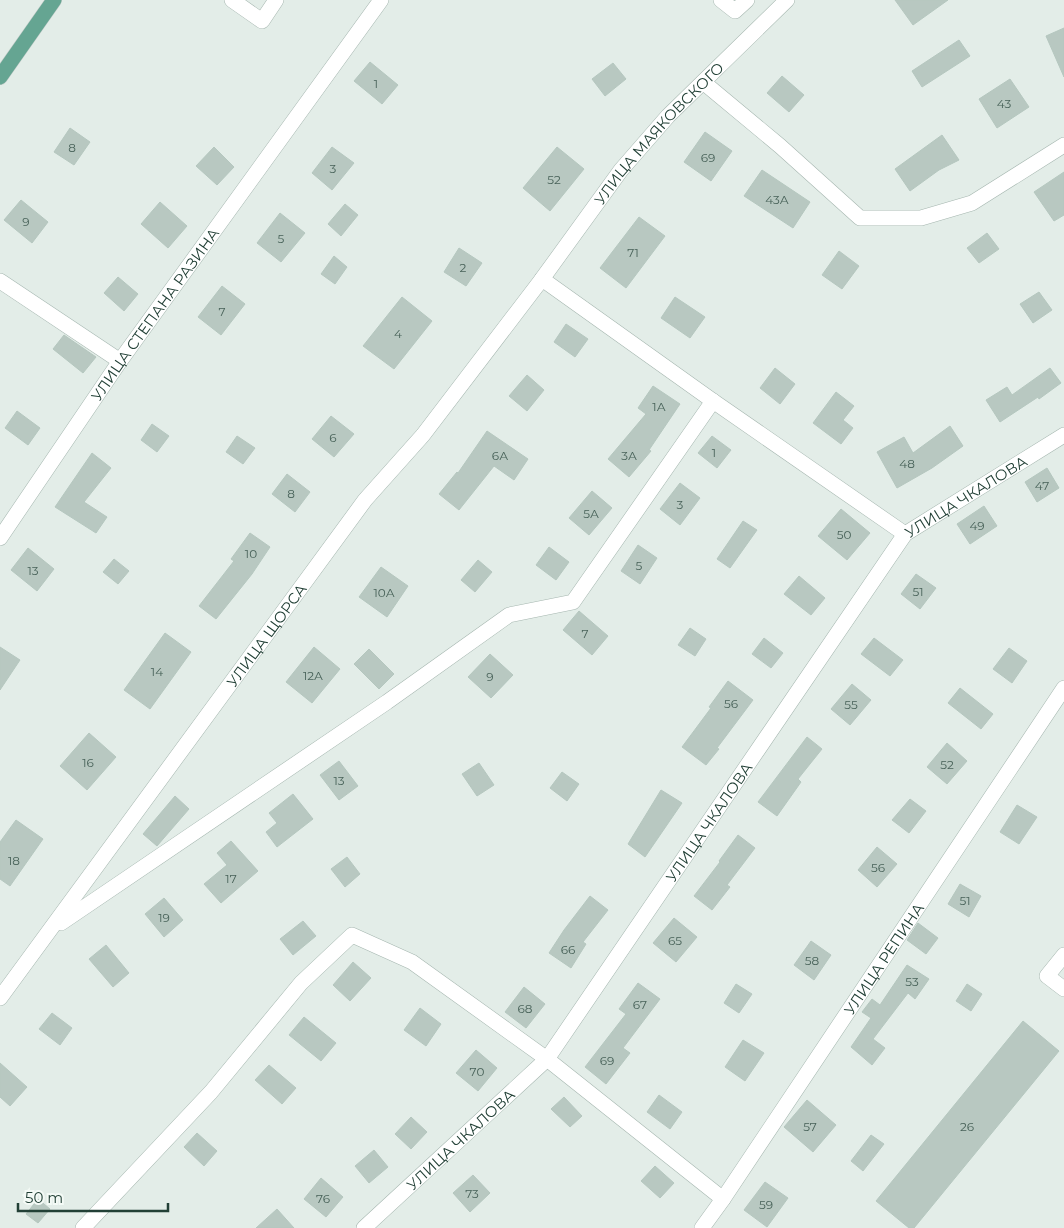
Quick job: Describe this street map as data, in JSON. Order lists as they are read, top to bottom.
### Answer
{
  "streets": {
    "street": [
      "УЛИЦА МАЯКОВСКОГО",
      "УЛИЦА СТЕПАНА РАЗИНА",
      "УЛИЦА ЧКАЛОВА",
      "УЛИЦА ЩОРСА",
      "УЛИЦА РЕПИНА"
    ]
  },
  "crossings": [
    ["УЛИЦА МАЯКОВСКОГО", "УЛИЦА ЩОРСА"]
  ],
  "house_numbers": [
    "1",
    "43",
    "8",
    "69",
    "3",
    "52",
    "43А",
    "9",
    "5",
    "71",
    "2",
    "7",
    "4",
    "1А",
    "6",
    "1",
    "6А",
    "3А",
    "48",
    "47",
    "8",
    "3",
    "5А",
    "49",
    "50",
    "10",
    "5",
    "13",
    "51",
    "10А",
    "7",
    "14",
    "12А",
    "9",
    "56",
    "55",
    "16",
    "52",
    "13",
    "18",
    "56",
    "17",
    "51",
    "19",
    "65",
    "66",
    "58",
    "53",
    "67",
    "68",
    "69",
    "70",
    "57",
    "26",
    "73",
    "76",
    "59"
  ],
  "scale_bar": "50 m"
}
